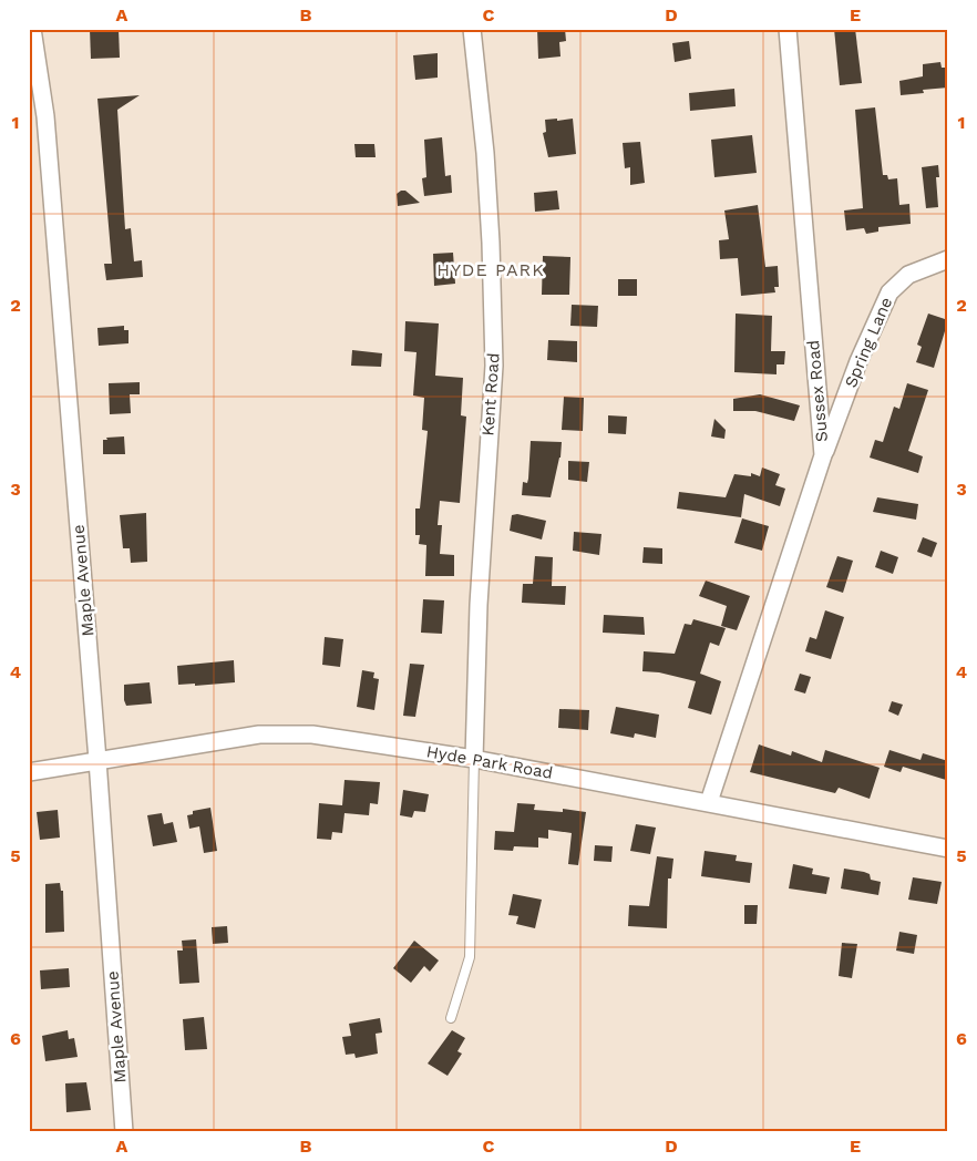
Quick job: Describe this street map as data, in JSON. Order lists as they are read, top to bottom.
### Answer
{
  "streets": {
    "street": [
      "Spring Lane",
      "Sussex Road",
      "Kent Road",
      "Maple Avenue",
      "Hyde Park Road"
    ]
  },
  "crossings": [
    ["Spring Lane", "Sussex Road"],
    ["Sussex Road", "Hyde Park Road"],
    ["Kent Road", "Hyde Park Road"],
    ["Maple Avenue", "Hyde Park Road"]
  ],
  "districts": ["HYDE PARK"],
  "grid": {
    "columns": [
      "A",
      "B",
      "C",
      "D",
      "E"
    ],
    "rows": [
      "1",
      "2",
      "3",
      "4",
      "5",
      "6"
    ]
  }
}
